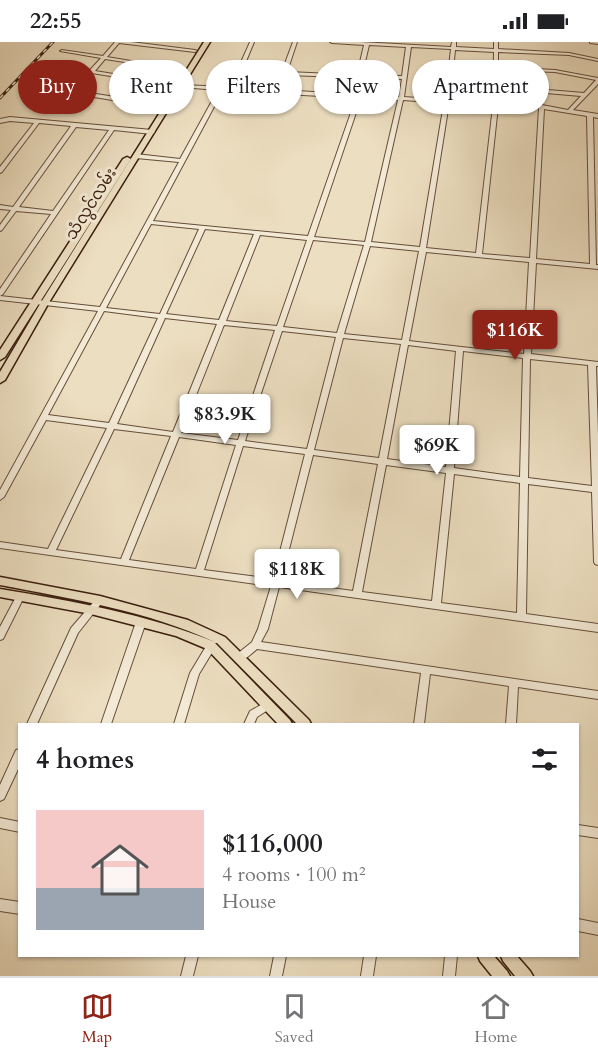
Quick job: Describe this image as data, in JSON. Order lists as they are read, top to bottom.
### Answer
{
  "streets": {
    "main road": ["သံလွင်လမ်း"]
  },
  "page": {
    "status": "22:55",
    "chip": [
      "Buy",
      "Rent",
      "Filters",
      "New",
      "Apartment"
    ],
    "price": [
      "$116K",
      "$83.9K",
      "$69K",
      "$118K"
    ],
    "heading": "4 homes",
    "list": [
      {
        "name": "$116,000",
        "note": "4 rooms · 100 m² · House"
      }
    ],
    "tabs": ["Map", "Saved", "Home"]
  }
}
